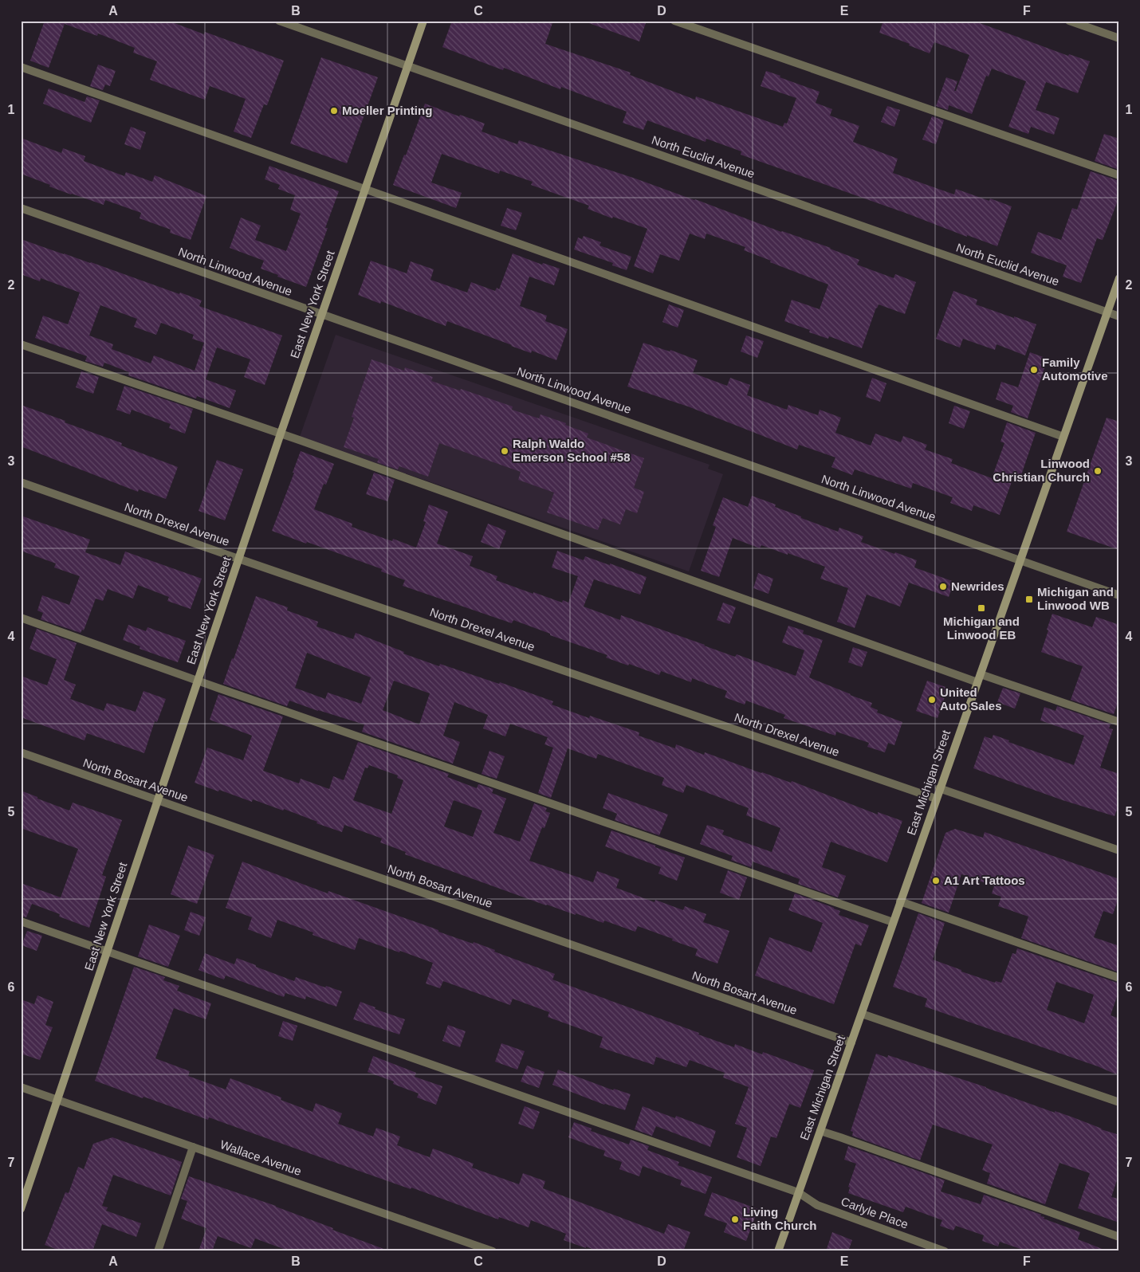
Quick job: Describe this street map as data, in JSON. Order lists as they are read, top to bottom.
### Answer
{
  "streets": {
    "main road": ["East New York Street", "East Michigan Street"],
    "street": [
      "North Euclid Avenue",
      "North Linwood Avenue",
      "North Drexel Avenue",
      "North Bosart Avenue",
      "Wallace Avenue",
      "Carlyle Place"
    ]
  },
  "crossings": [
    ["North Euclid Avenue", "East New York Street"],
    ["North Euclid Avenue", "East Michigan Street"],
    ["North Linwood Avenue", "East New York Street"],
    ["North Linwood Avenue", "East Michigan Street"],
    ["East New York Street", "North Drexel Avenue"],
    ["East New York Street", "North Bosart Avenue"],
    ["East New York Street", "Wallace Avenue"],
    ["East New York Street", "Carlyle Place"],
    ["North Drexel Avenue", "East Michigan Street"],
    ["North Bosart Avenue", "East Michigan Street"],
    ["East Michigan Street", "Carlyle Place"]
  ],
  "places": {
    "other": [
      "Moeller Printing",
      "Family Automotive",
      "Ralph Waldo Emerson School #58",
      "Linwood Christian Church",
      "Newrides",
      "United Auto Sales",
      "A1 Art Tattoos",
      "Living Faith Church"
    ],
    "transit": ["Michigan and Linwood WB", "Michigan and Linwood EB"]
  },
  "grid": {
    "columns": [
      "A",
      "B",
      "C",
      "D",
      "E",
      "F"
    ],
    "rows": [
      "1",
      "2",
      "3",
      "4",
      "5",
      "6",
      "7"
    ]
  }
}
